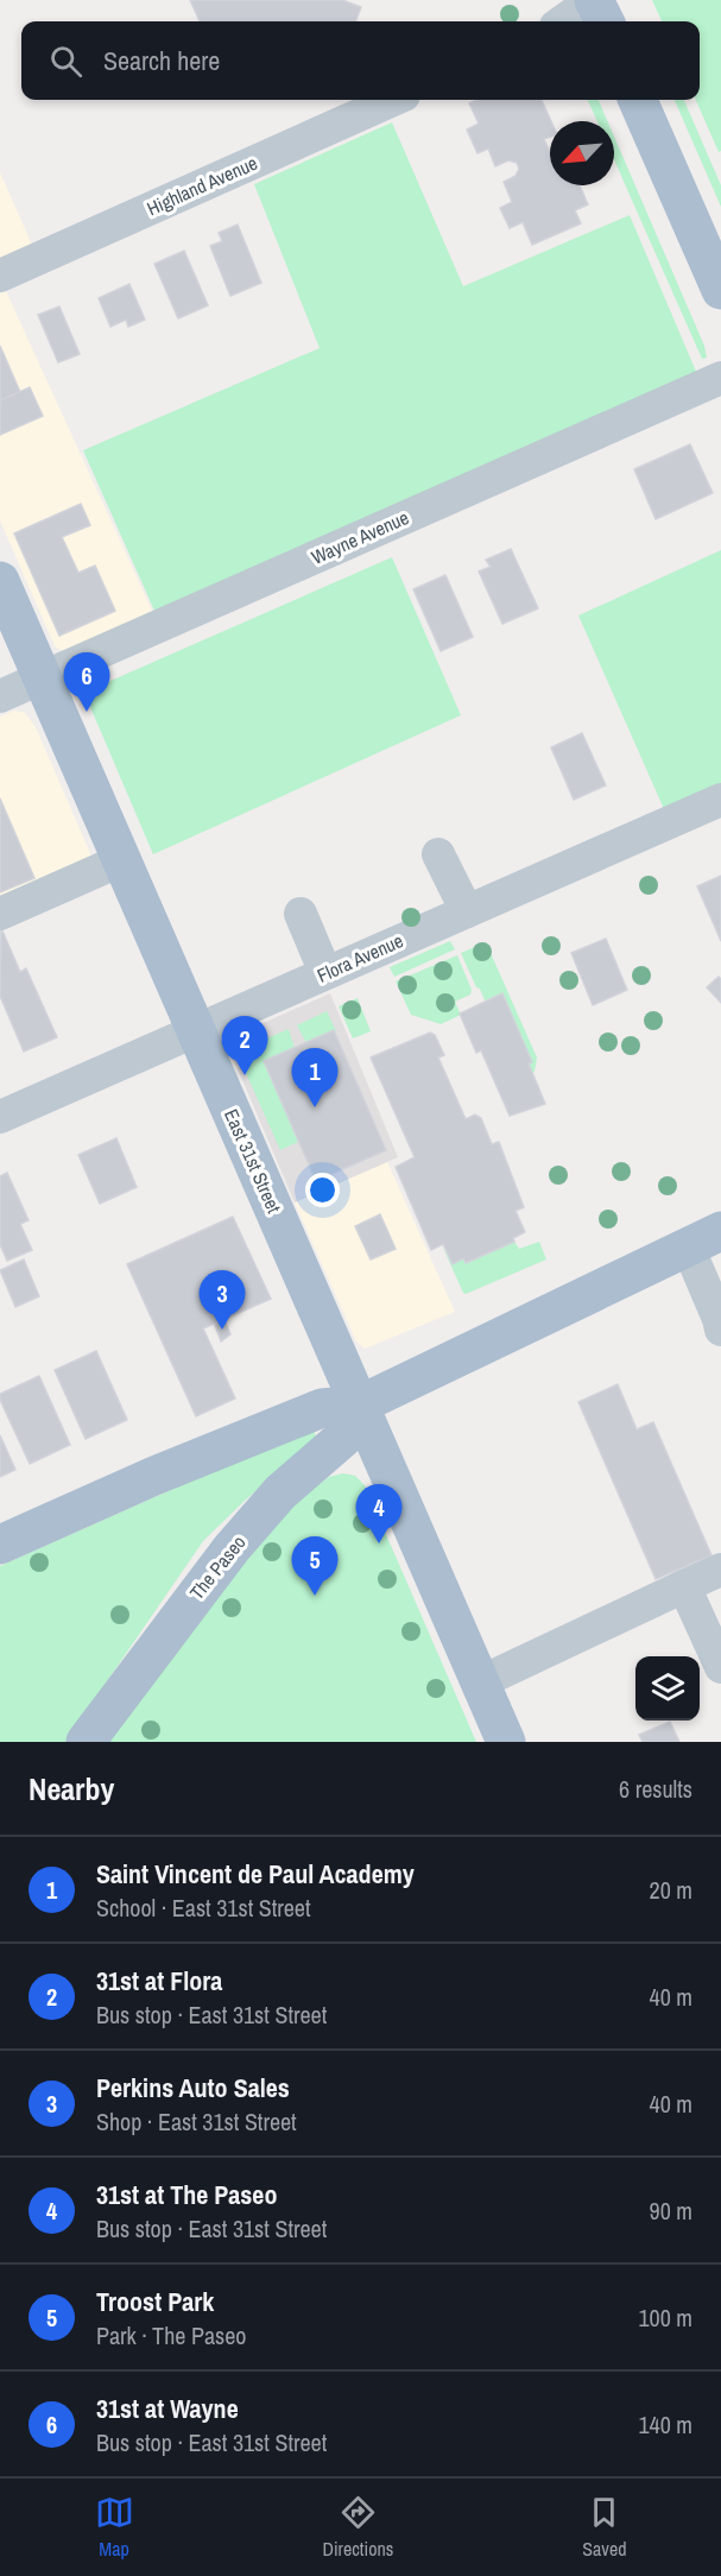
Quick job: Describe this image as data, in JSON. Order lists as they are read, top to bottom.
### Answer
{
  "streets": {
    "main road": ["East 31st Street", "The Paseo"],
    "street": ["Highland Avenue", "Wayne Avenue", "Flora Avenue"]
  },
  "crossings": [
    ["Wayne Avenue", "East 31st Street"],
    ["Flora Avenue", "East 31st Street"],
    ["East 31st Street", "The Paseo"]
  ],
  "north": "bottom left",
  "page": {
    "search": "Search here",
    "pins": [
      "6",
      "2",
      "1",
      "3",
      "4",
      "5"
    ],
    "heading": ["Nearby", "6 results"],
    "list": [
      {
        "mark": "1",
        "name": "Saint Vincent de Paul Academy",
        "note": "School · East 31st Street",
        "value": "20 m"
      },
      {
        "mark": "2",
        "name": "31st at Flora",
        "note": "Bus stop · East 31st Street",
        "value": "40 m"
      },
      {
        "mark": "3",
        "name": "Perkins Auto Sales",
        "note": "Shop · East 31st Street",
        "value": "40 m"
      },
      {
        "mark": "4",
        "name": "31st at The Paseo",
        "note": "Bus stop · East 31st Street",
        "value": "90 m"
      },
      {
        "mark": "5",
        "name": "Troost Park",
        "note": "Park · The Paseo",
        "value": "100 m"
      },
      {
        "mark": "6",
        "name": "31st at Wayne",
        "note": "Bus stop · East 31st Street",
        "value": "140 m"
      }
    ],
    "nav": ["Map", "Directions", "Saved"]
  }
}
